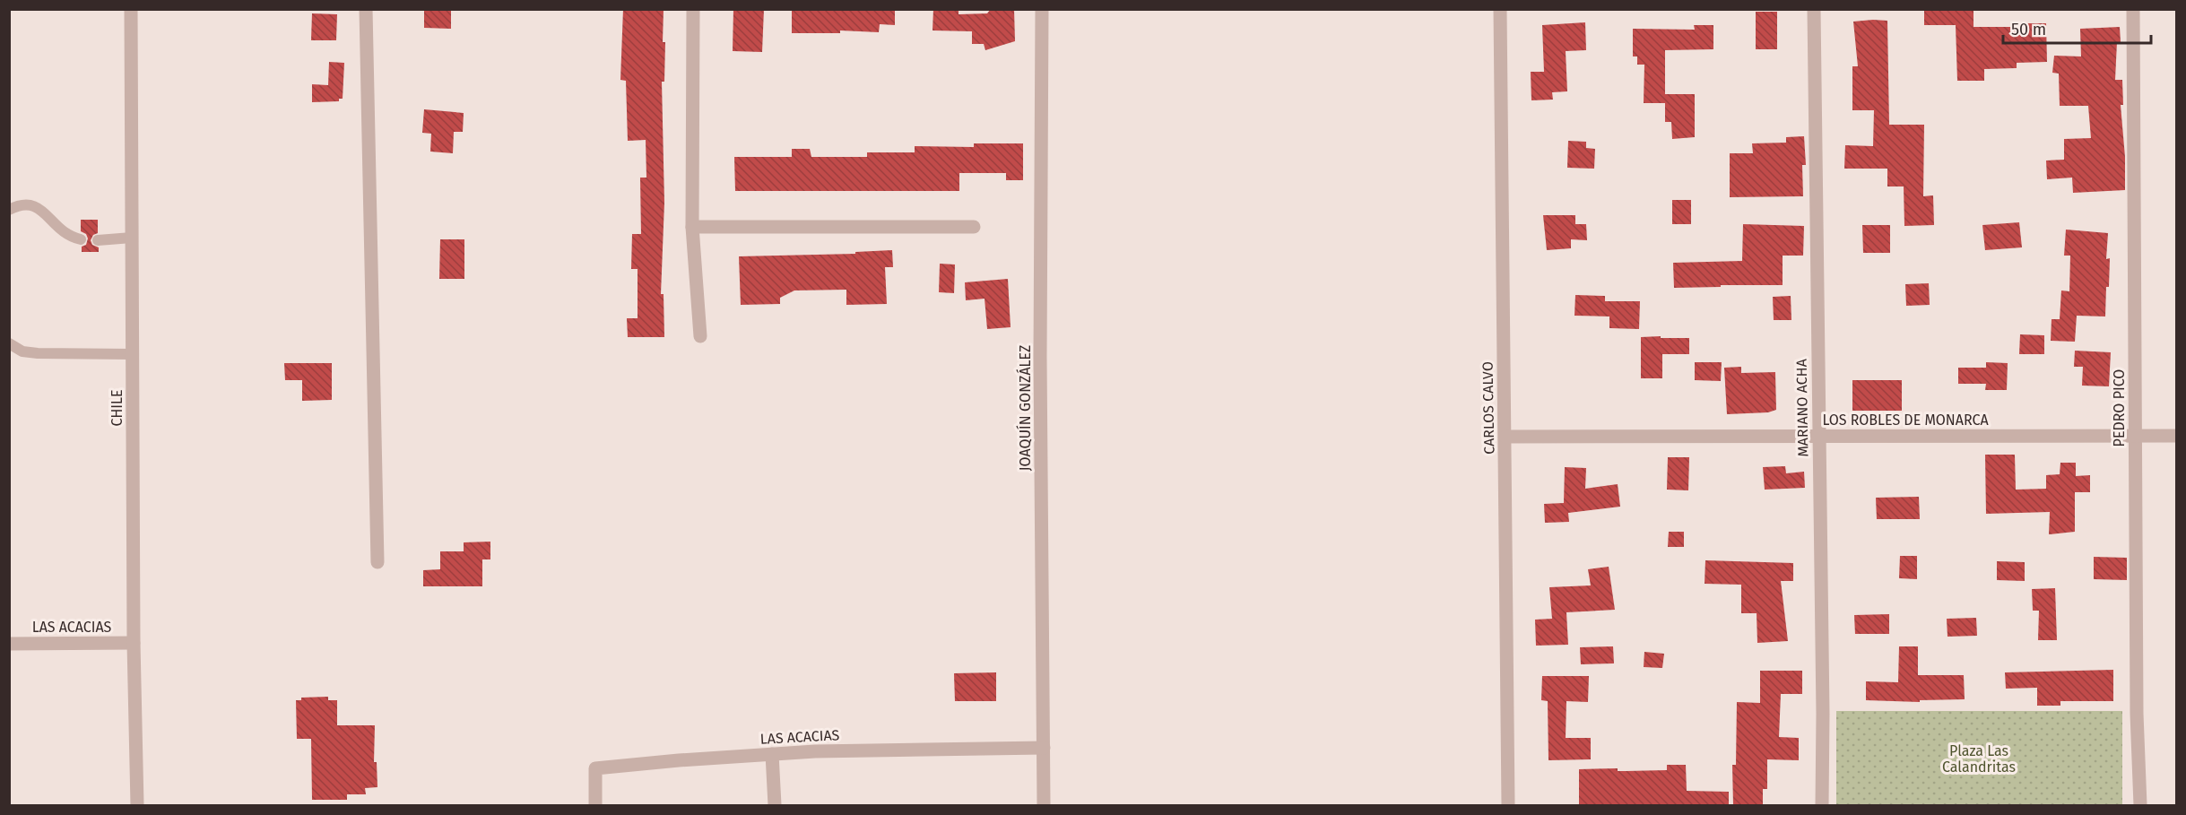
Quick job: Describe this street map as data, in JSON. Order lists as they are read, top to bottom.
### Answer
{
  "streets": {
    "street": [
      "CHILE",
      "JOAQUÍN GONZÁLEZ",
      "CARLOS CALVO",
      "MARIANO ACHA",
      "PEDRO PICO",
      "LOS ROBLES DE MONARCA",
      "LAS ACACIAS"
    ]
  },
  "crossings": [
    ["CHILE", "LAS ACACIAS"],
    ["JOAQUÍN GONZÁLEZ", "LAS ACACIAS"],
    ["CARLOS CALVO", "LOS ROBLES DE MONARCA"],
    ["MARIANO ACHA", "LOS ROBLES DE MONARCA"],
    ["PEDRO PICO", "LOS ROBLES DE MONARCA"]
  ],
  "parks": ["Plaza Las Calandritas"],
  "scale_bar": "50 m"
}
